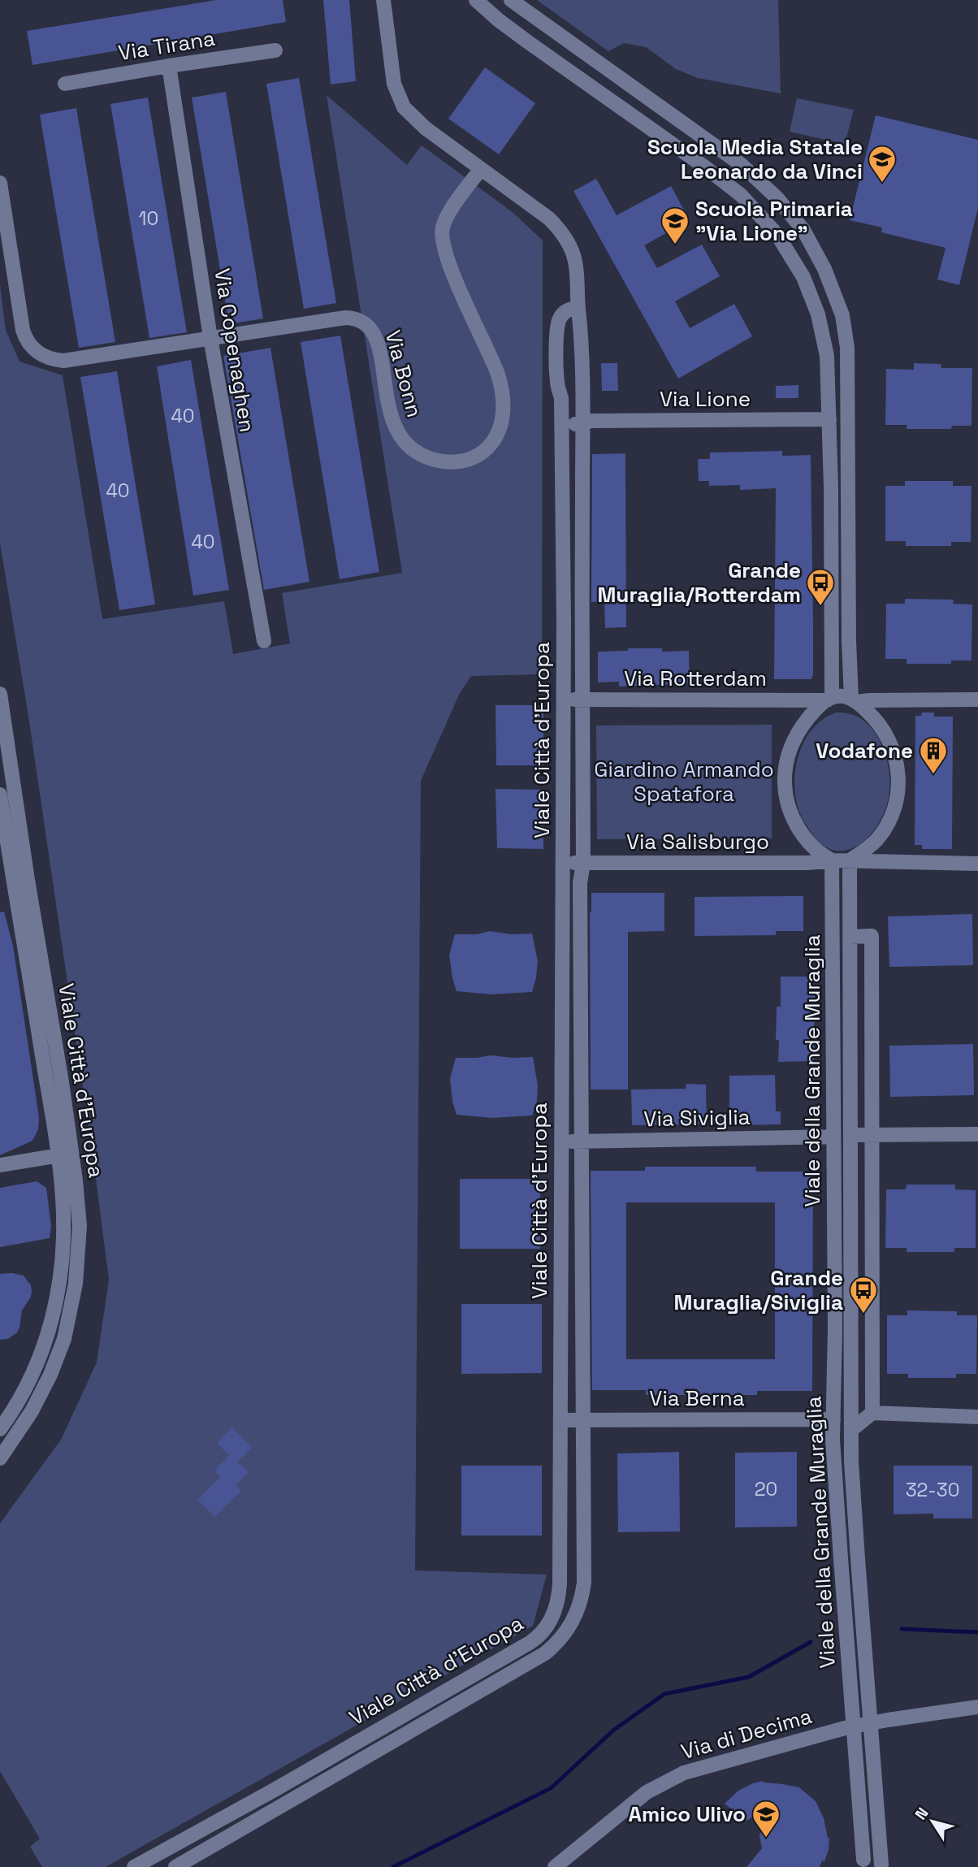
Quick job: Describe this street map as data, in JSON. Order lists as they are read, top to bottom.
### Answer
{
  "streets": {
    "street": [
      "Via Tirana",
      "Via Copenaghen",
      "Via Bonn",
      "Via Lione",
      "Via Rotterdam",
      "Viale Città d'Europa",
      "Via Salisburgo",
      "Viale della Grande Muraglia",
      "Via Siviglia",
      "Via Berna",
      "Via di Decima"
    ]
  },
  "crossings": [
    ["Via Tirana", "Via Copenaghen"],
    ["Via Copenaghen", "Via Bonn"],
    ["Via Bonn", "Viale Città d'Europa"],
    ["Via Lione", "Viale Città d'Europa"],
    ["Via Rotterdam", "Viale Città d'Europa"],
    ["Via Rotterdam", "Via Salisburgo"],
    ["Via Rotterdam", "Viale della Grande Muraglia"],
    ["Viale Città d'Europa", "Via Salisburgo"],
    ["Viale Città d'Europa", "Via Siviglia"],
    ["Viale Città d'Europa", "Via Berna"],
    ["Via Salisburgo", "Viale della Grande Muraglia"],
    ["Viale della Grande Muraglia", "Via Siviglia"],
    ["Viale della Grande Muraglia", "Via Berna"]
  ],
  "parks": ["Giardino Armando Spatafora"],
  "places": {
    "school or university": ["Scuola Media Statale Leonardo da Vinci", "Scuola Primaria \"Via Lione\"", "Amico Ulivo"],
    "bus stop": ["Grande Muraglia/Rotterdam", "Grande Muraglia/Siviglia"],
    "building": ["Vodafone"]
  },
  "house_numbers": [
    "10",
    "40",
    "40",
    "40",
    "20",
    "32-30"
  ],
  "north": "top left"
}
